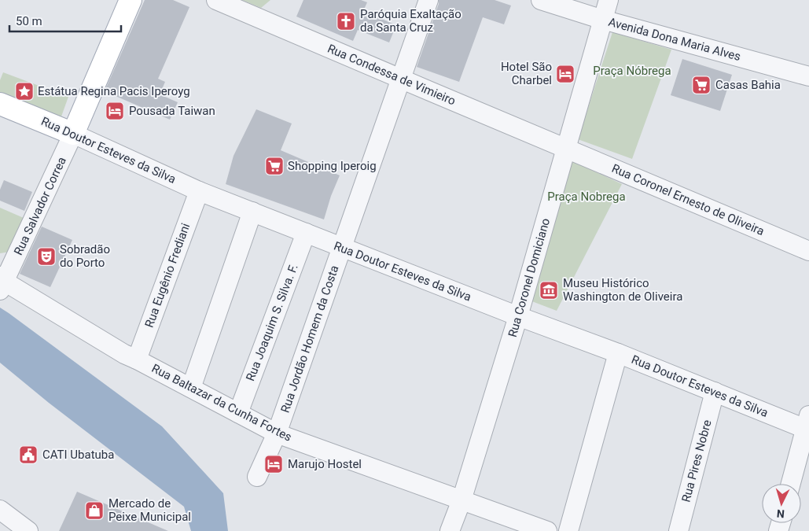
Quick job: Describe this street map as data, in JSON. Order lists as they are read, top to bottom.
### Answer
{
  "streets": {
    "main road": ["Rua Doutor Esteves da Silva", "Rua Salvador Correa"],
    "street": [
      "Avenida Dona Maria Alves",
      "Rua Condessa de Vimieiro",
      "Rua Coronel Ernesto de Oliveira",
      "Rua Eugênio Frediani",
      "Rua Coronel Domiciano",
      "Rua Joaquim S. Silva. F.",
      "Rua Jordão Homem da Costa",
      "Rua Baltazar da Cunha Fortes",
      "Rua Pires Nobre"
    ]
  },
  "crossings": [
    ["Avenida Dona Maria Alves", "Rua Coronel Domiciano"],
    ["Rua Condessa de Vimieiro", "Rua Coronel Ernesto de Oliveira"],
    ["Rua Condessa de Vimieiro", "Rua Coronel Domiciano"],
    ["Rua Condessa de Vimieiro", "Rua Jordão Homem da Costa"],
    ["Rua Doutor Esteves da Silva", "Rua Salvador Correa"],
    ["Rua Doutor Esteves da Silva", "Rua Eugênio Frediani"],
    ["Rua Doutor Esteves da Silva", "Rua Coronel Domiciano"],
    ["Rua Doutor Esteves da Silva", "Rua Joaquim S. Silva. F."],
    ["Rua Doutor Esteves da Silva", "Rua Jordão Homem da Costa"],
    ["Rua Doutor Esteves da Silva", "Rua Pires Nobre"],
    ["Rua Coronel Ernesto de Oliveira", "Rua Coronel Domiciano"],
    ["Rua Salvador Correa", "Rua Baltazar da Cunha Fortes"],
    ["Rua Eugênio Frediani", "Rua Baltazar da Cunha Fortes"],
    ["Rua Coronel Domiciano", "Rua Baltazar da Cunha Fortes"],
    ["Rua Joaquim S. Silva. F.", "Rua Baltazar da Cunha Fortes"],
    ["Rua Jordão Homem da Costa", "Rua Baltazar da Cunha Fortes"]
  ],
  "parks": ["Praça Nóbrega", "Praça Nobrega"],
  "places": {
    "church": ["Paróquia Exaltação da Santa Cruz"],
    "hotel": ["Hotel São Charbel", "Pousada Taiwan", "Marujo Hostel"],
    "supermarket": ["Casas Bahia", "Shopping Iperoig"],
    "place": ["Estátua Regina Pacis Iperoyg"],
    "theatre": ["Sobradão do Porto"],
    "museum": ["Museu Histórico Washington de Oliveira"],
    "public building": ["CATI Ubatuba"],
    "shop": ["Mercado de Peixe Municipal"]
  },
  "scale_bar": "50 m",
  "north": "bottom"
}
